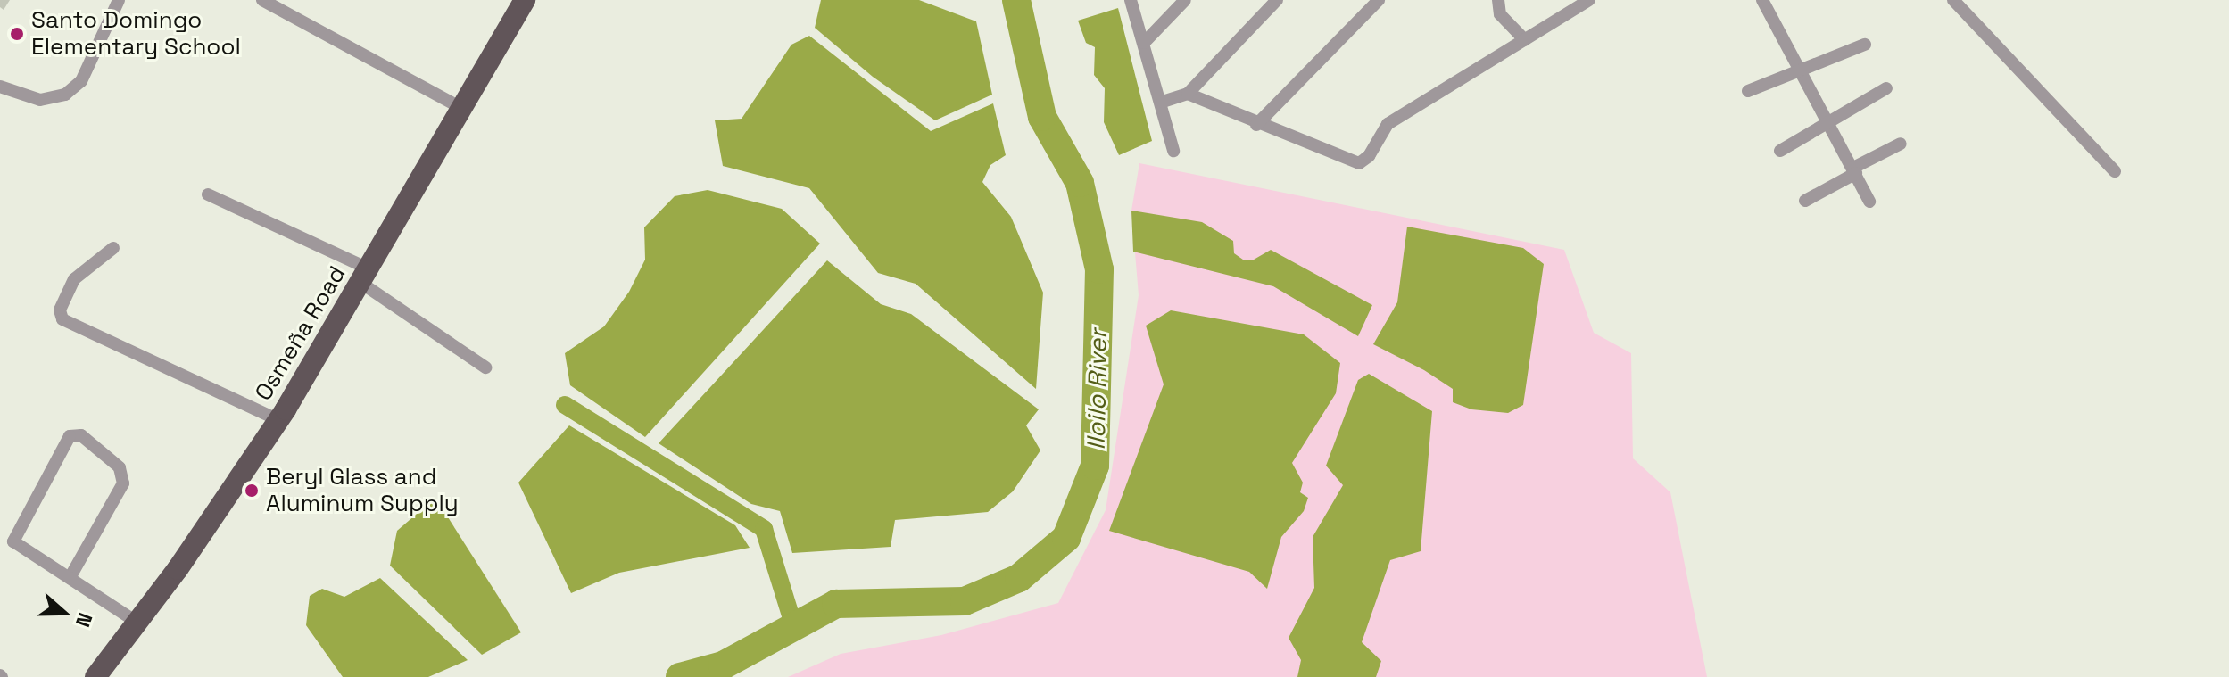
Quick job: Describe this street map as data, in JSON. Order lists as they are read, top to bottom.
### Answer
{
  "streets": {
    "main road": ["Osmeña Road"]
  },
  "water": ["Iloilo River"],
  "places": ["Santo Domingo Elementary School", "Beryl Glass and Aluminum Supply"],
  "north": "right"
}
